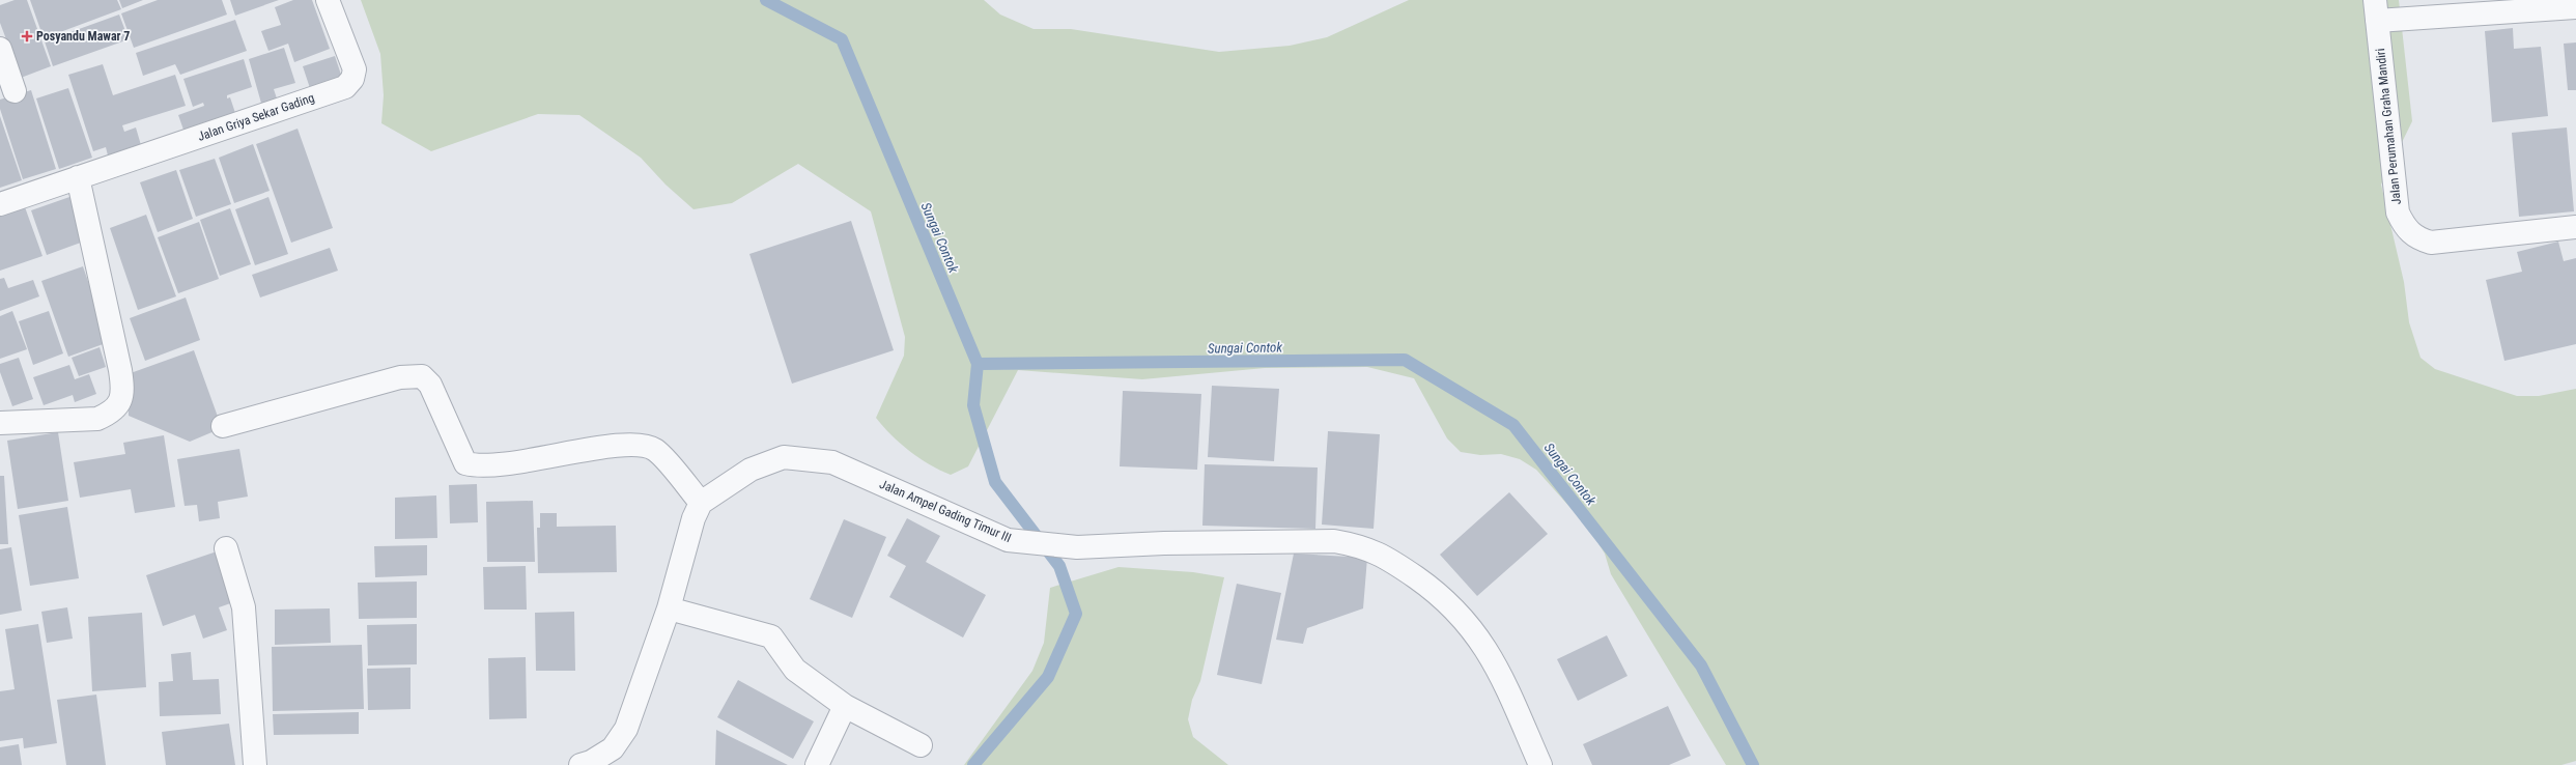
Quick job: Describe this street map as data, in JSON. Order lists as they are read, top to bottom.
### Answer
{
  "streets": {
    "street": ["Jalan Griya Sekar Gading", "Jalan Perumahan Graha Mandiri", "Jalan Ampel Gading Timur III"]
  },
  "water": ["Sungai Contok"],
  "places": {
    "health": ["Posyandu Mawar 7"]
  }
}
